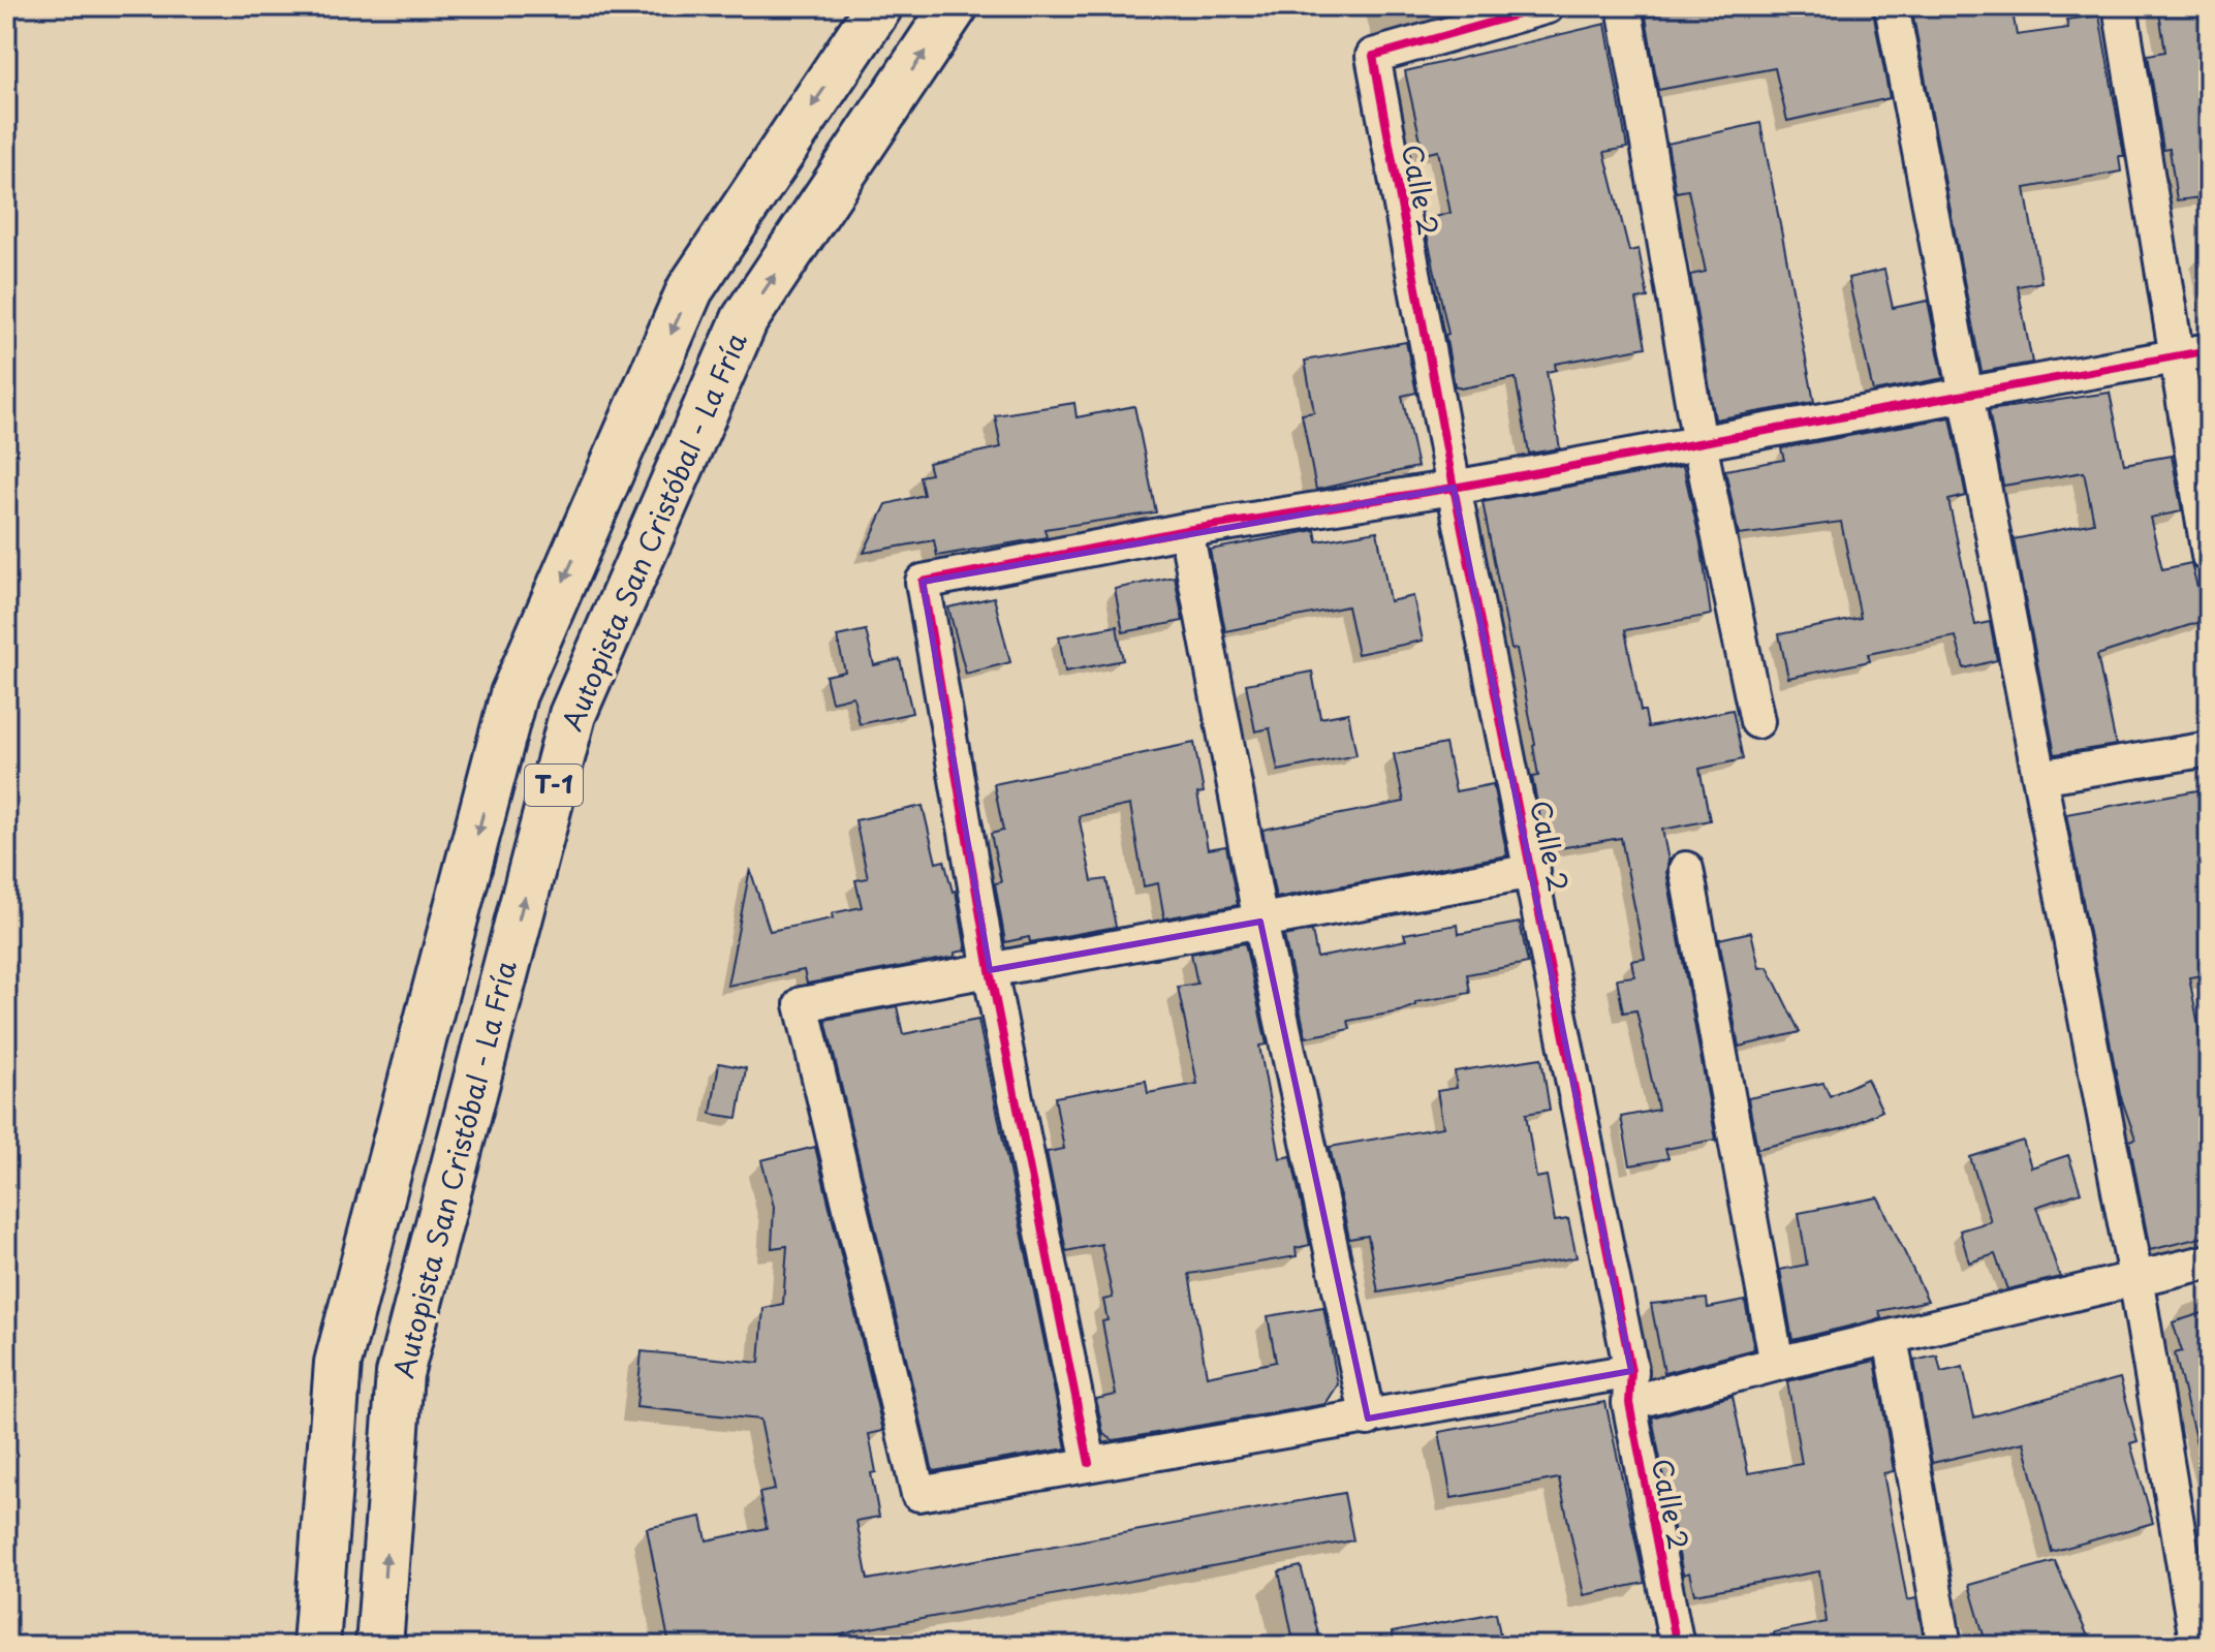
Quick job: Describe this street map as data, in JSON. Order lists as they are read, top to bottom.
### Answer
{
  "streets": {
    "highway": ["Autopista San Cristóbal - La Fría", "T-1"],
    "street": ["Calle 2"]
  }
}
